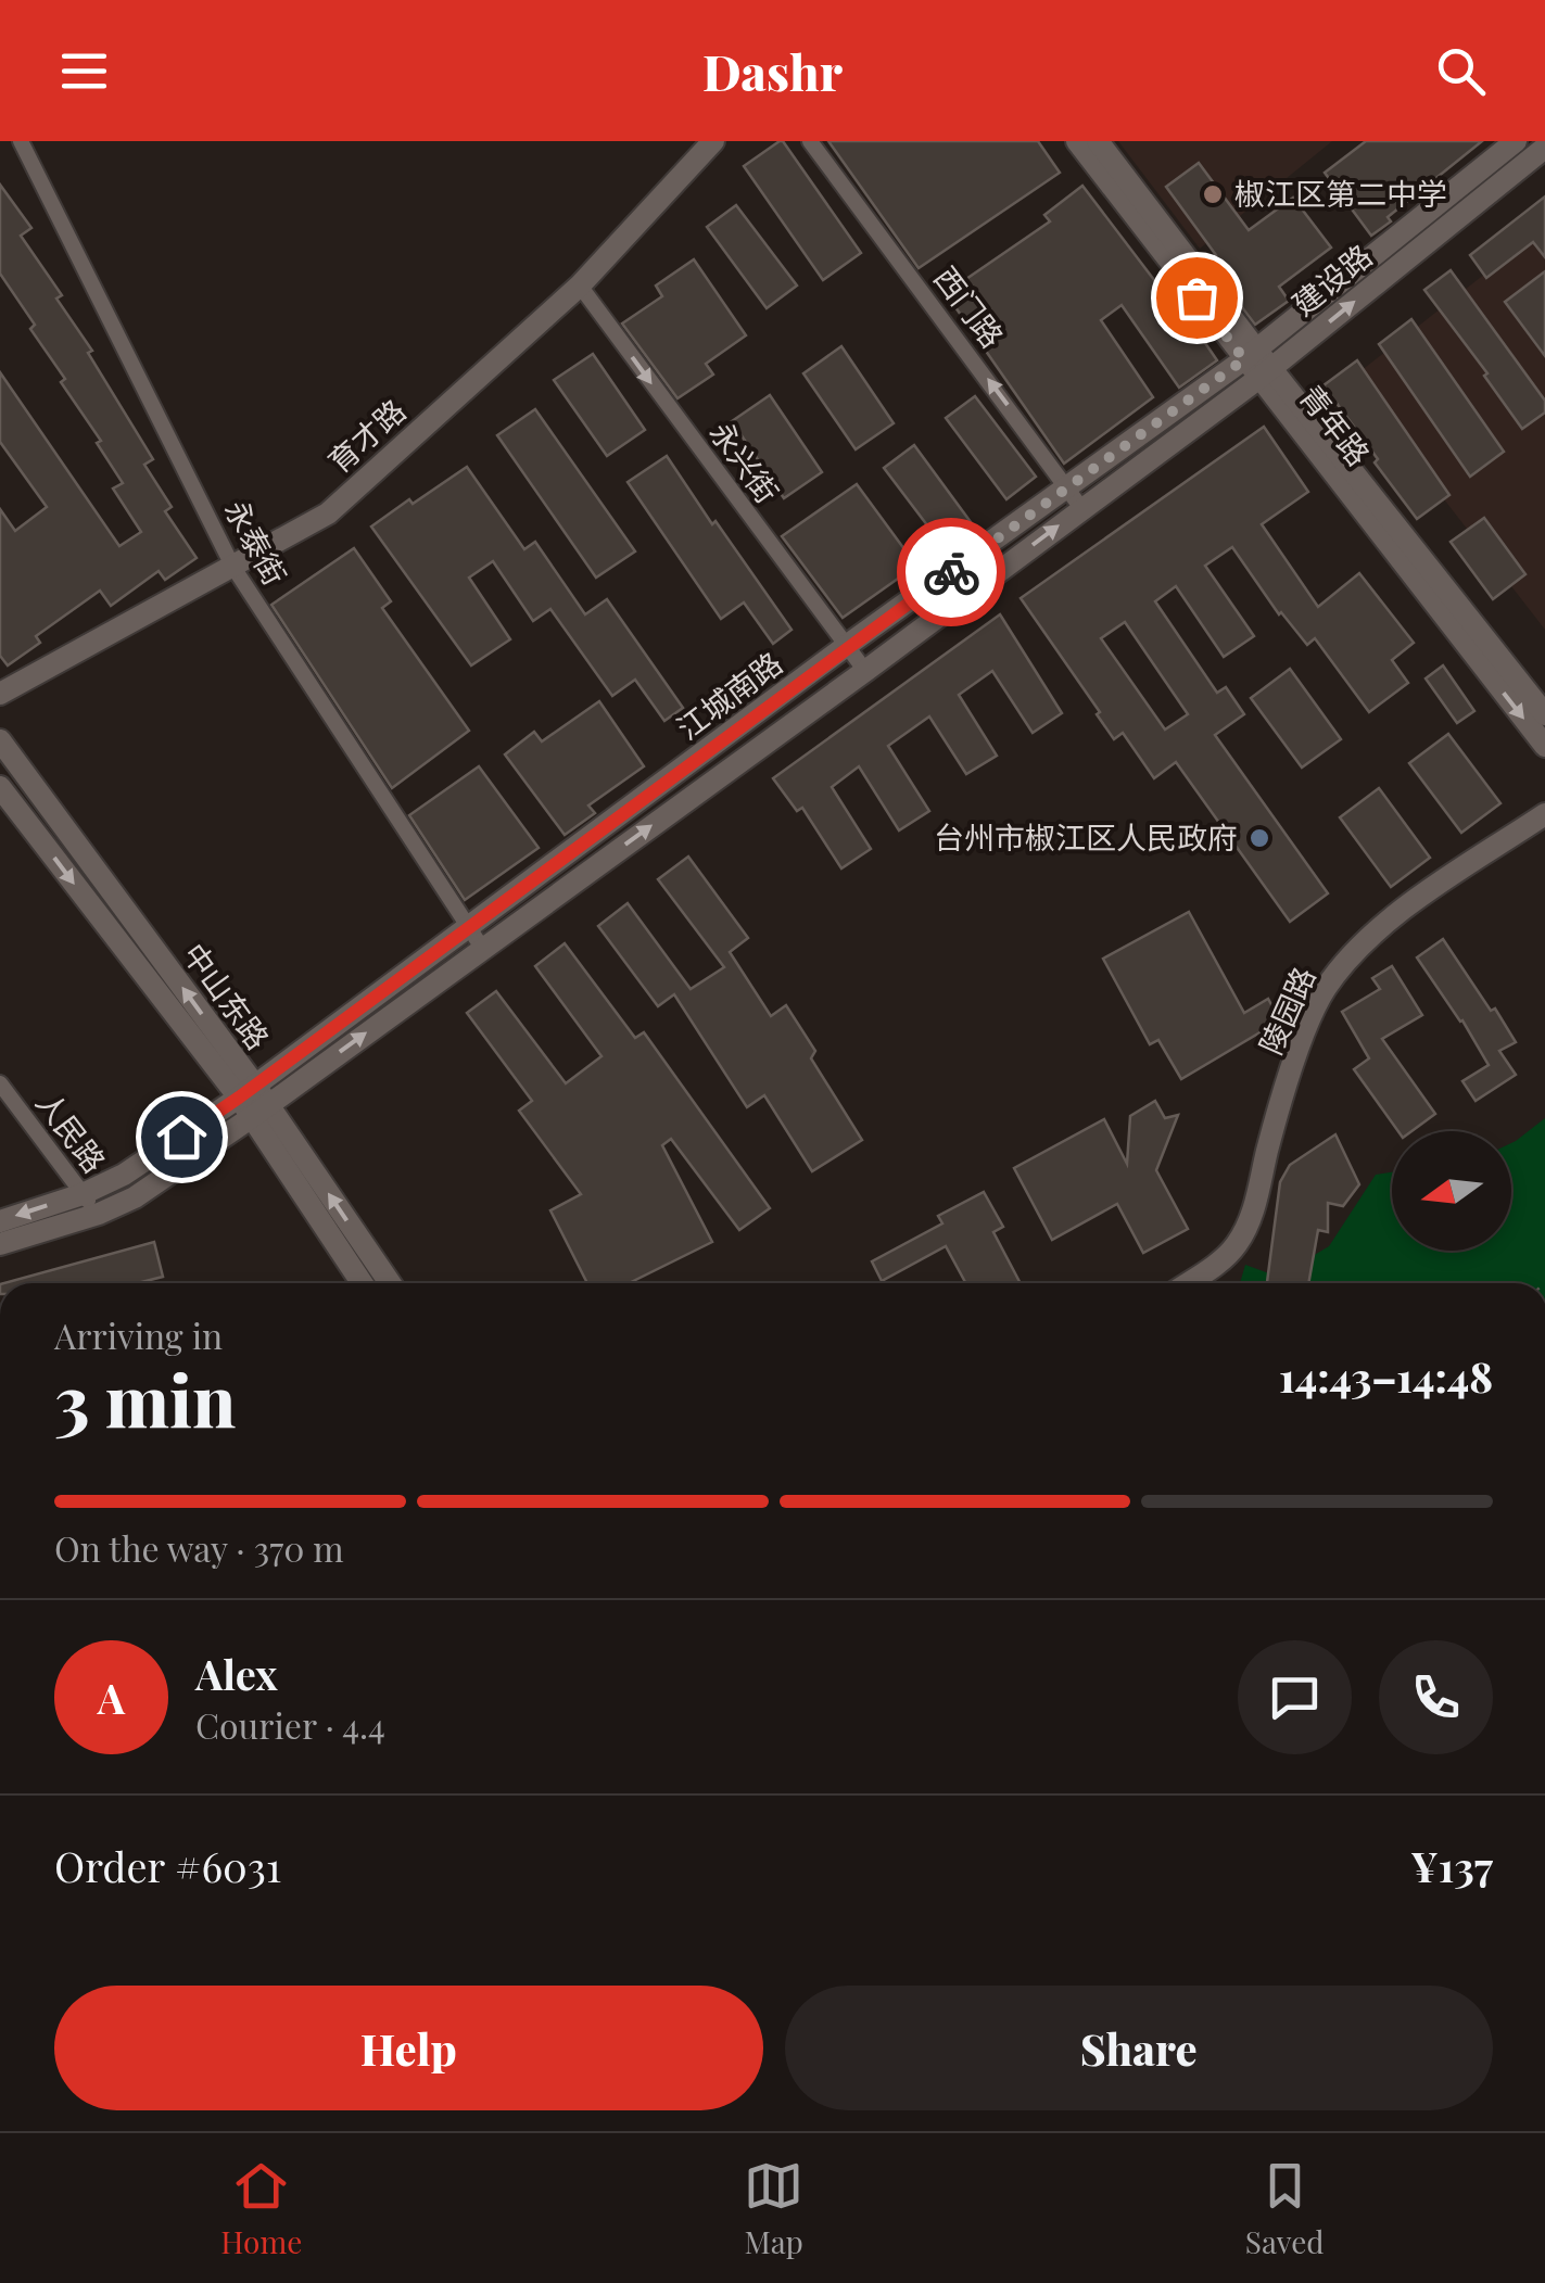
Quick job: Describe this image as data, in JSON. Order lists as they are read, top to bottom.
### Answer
{
  "streets": {
    "main road": [
      "建设路",
      "青年路",
      "育才路",
      "江城南路",
      "中山东路",
      "陵园路"
    ],
    "street": [
      "西门路",
      "永兴街",
      "永泰街",
      "人民路"
    ]
  },
  "crossings": [
    ["建设路", "青年路"],
    ["建设路", "江城南路"],
    ["西门路", "江城南路"],
    ["青年路", "江城南路"],
    ["育才路", "永兴街"],
    ["育才路", "永泰街"],
    ["永兴街", "江城南路"],
    ["永泰街", "江城南路"],
    ["江城南路", "中山东路"]
  ],
  "one_way": ["西门路", "永兴街"],
  "places": ["椒江区第二中学", "台州市椒江区人民政府"],
  "north": "left",
  "page": {
    "header": "Dashr",
    "heading": ["3 min", "Arriving in", "14:43–14:48"],
    "panel": [
      "Alex",
      "Courier · 4.4",
      "Order #6031",
      "¥137"
    ],
    "bar": "On the way · 370 m",
    "round": "A",
    "buttons": ["Help", "Share"],
    "tabs": ["Home", "Map", "Saved"]
  }
}
